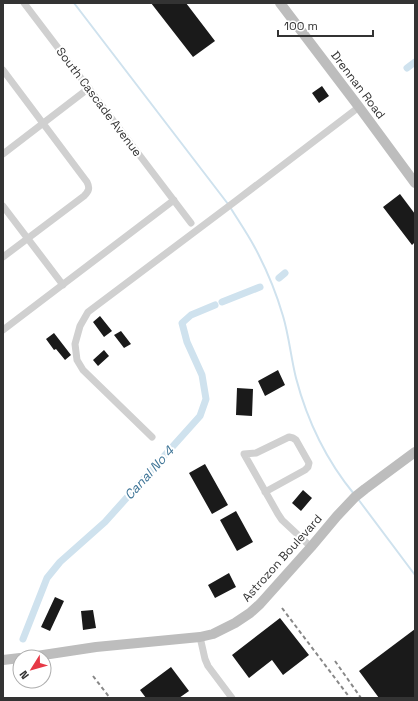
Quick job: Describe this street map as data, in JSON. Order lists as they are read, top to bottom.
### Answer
{
  "streets": {
    "main road": ["Drennan Road", "Astrozon Boulevard"],
    "street": ["South Cascade Avenue"]
  },
  "water": ["Canal No 4"],
  "scale_bar": "100 m",
  "north": "bottom left"
}
